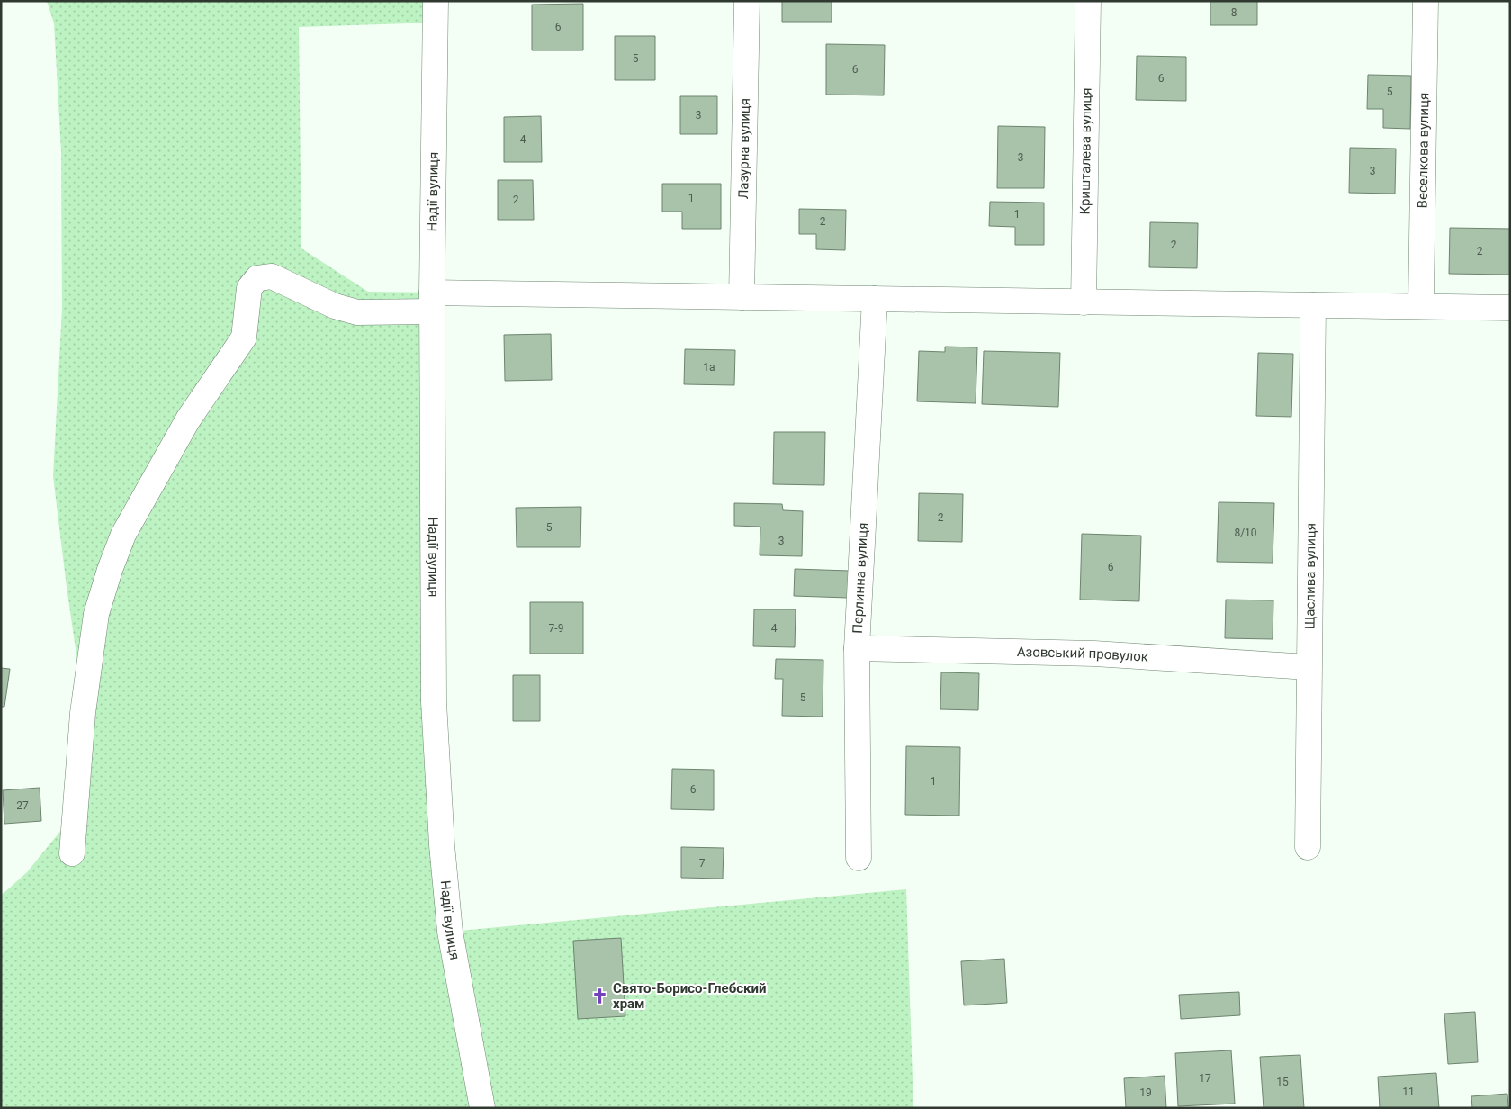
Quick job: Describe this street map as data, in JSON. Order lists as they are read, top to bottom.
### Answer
{
  "streets": {
    "street": [
      "Лазурна вулиця",
      "Веселкова вулиця",
      "Кришталева вулиця",
      "Надії вулиця",
      "Щаслива вулиця",
      "Перлинна вулиця",
      "Азовський провулок"
    ]
  },
  "crossings": [
    ["Щаслива вулиця", "Азовський провулок"],
    ["Перлинна вулиця", "Азовський провулок"]
  ],
  "places": {
    "church": ["Свято-Борисо-Глебский храм"]
  },
  "house_numbers": [
    "8",
    "6",
    "5",
    "6",
    "6",
    "5",
    "3",
    "4",
    "3",
    "3",
    "1",
    "2",
    "1",
    "2",
    "2",
    "2",
    "1а",
    "2",
    "5",
    "8/10",
    "3",
    "6",
    "7-9",
    "4",
    "5",
    "1",
    "6",
    "27",
    "7",
    "17",
    "15",
    "11",
    "19"
  ]
}
